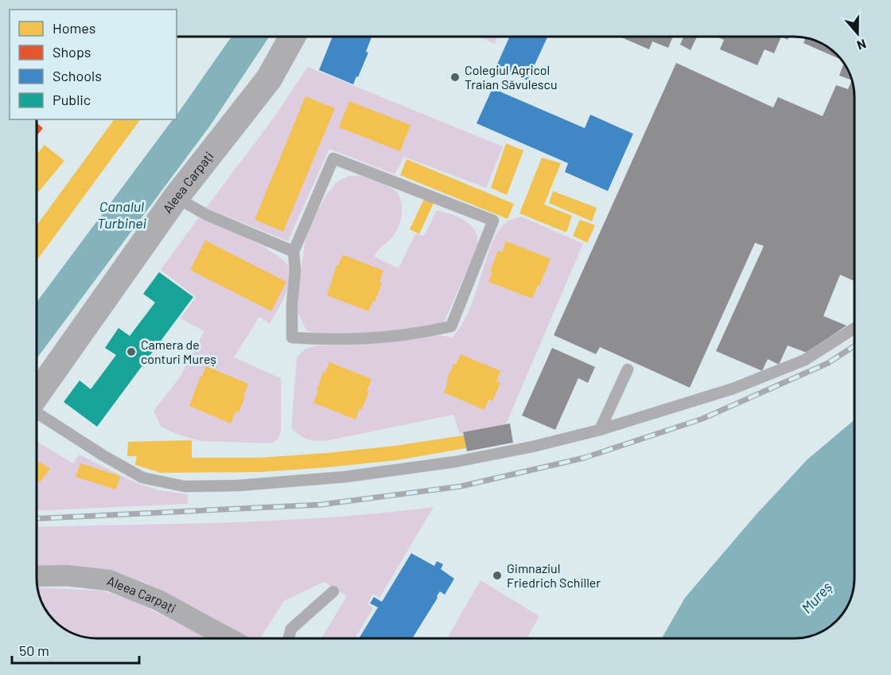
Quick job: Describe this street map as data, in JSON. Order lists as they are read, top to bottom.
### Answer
{
  "streets": {
    "street": ["Aleea Carpați"]
  },
  "water": ["Canalul Turbinei", "Mureș"],
  "places": ["Colegiul Agricol Traian Săvulescu", "Camera de conturi Mureș", "Gimnaziul Friedrich Schiller"],
  "legend": [
    "Homes",
    "Shops",
    "Schools",
    "Public"
  ],
  "scale_bar": "50 m",
  "north": "bottom"
}
